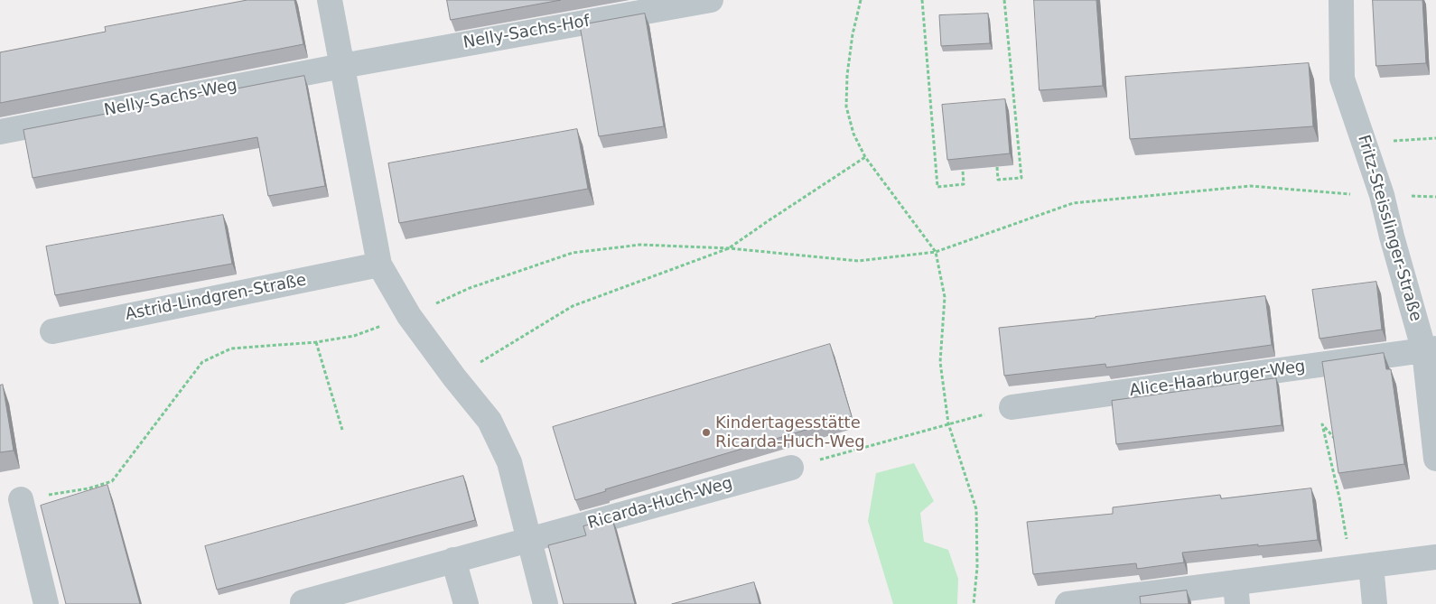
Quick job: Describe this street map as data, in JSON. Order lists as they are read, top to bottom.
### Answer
{
  "streets": {
    "street": [
      "Nelly-Sachs-Hof",
      "Nelly-Sachs-Weg",
      "Fritz-Steisslinger-Straße",
      "Astrid-Lindgren-Straße",
      "Alice-Haarburger-Weg",
      "Ricarda-Huch-Weg"
    ]
  },
  "crossings": [
    ["Nelly-Sachs-Hof", "Nelly-Sachs-Weg"],
    ["Fritz-Steisslinger-Straße", "Alice-Haarburger-Weg"]
  ],
  "places": ["Kindertagesstätte Ricarda-Huch-Weg"]
}
